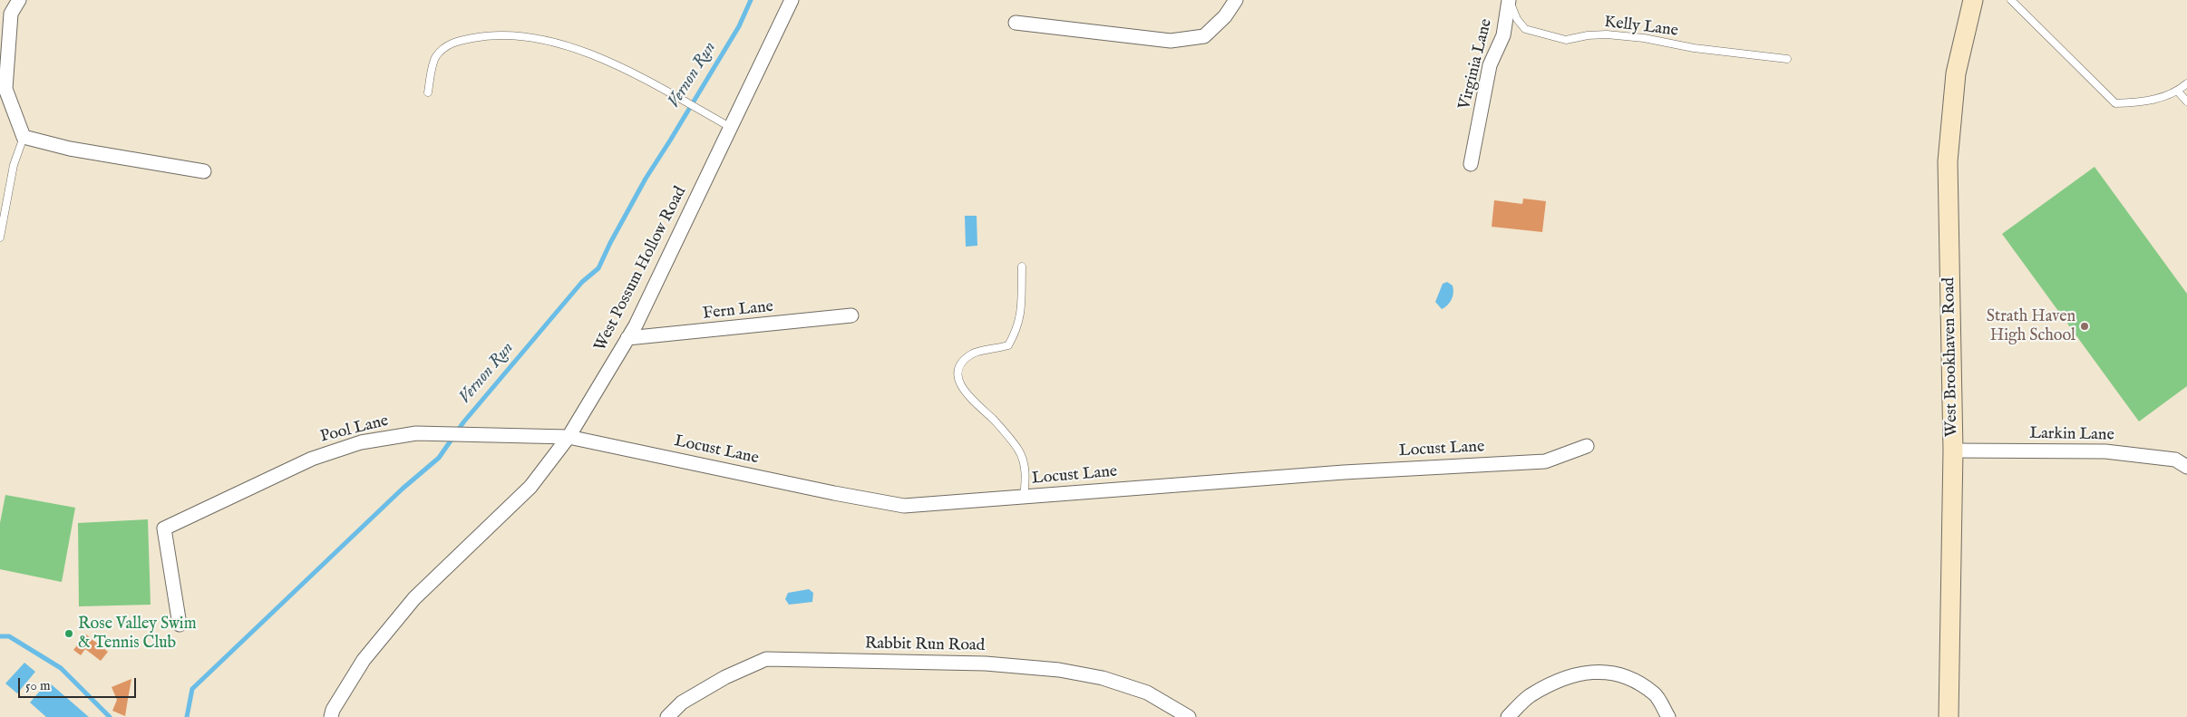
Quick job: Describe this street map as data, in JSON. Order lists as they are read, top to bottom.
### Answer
{
  "streets": {
    "street": [
      "Virginia Lane",
      "West Possum Hollow Road",
      "Fern Lane",
      "West Brookhaven Road",
      "Pool Lane",
      "Larkin Lane",
      "Locust Lane",
      "Rabbit Run Road"
    ],
    "lane": ["Kelly Lane"]
  },
  "crossings": [
    ["Kelly Lane", "Virginia Lane"],
    ["West Possum Hollow Road", "Fern Lane"],
    ["West Possum Hollow Road", "Pool Lane"],
    ["West Possum Hollow Road", "Locust Lane"],
    ["West Brookhaven Road", "Larkin Lane"],
    ["Pool Lane", "Locust Lane"]
  ],
  "water": ["Vernon Run"],
  "places": ["Strath Haven High School", "Rose Valley Swim & Tennis Club"],
  "scale_bar": "50 m"
}
